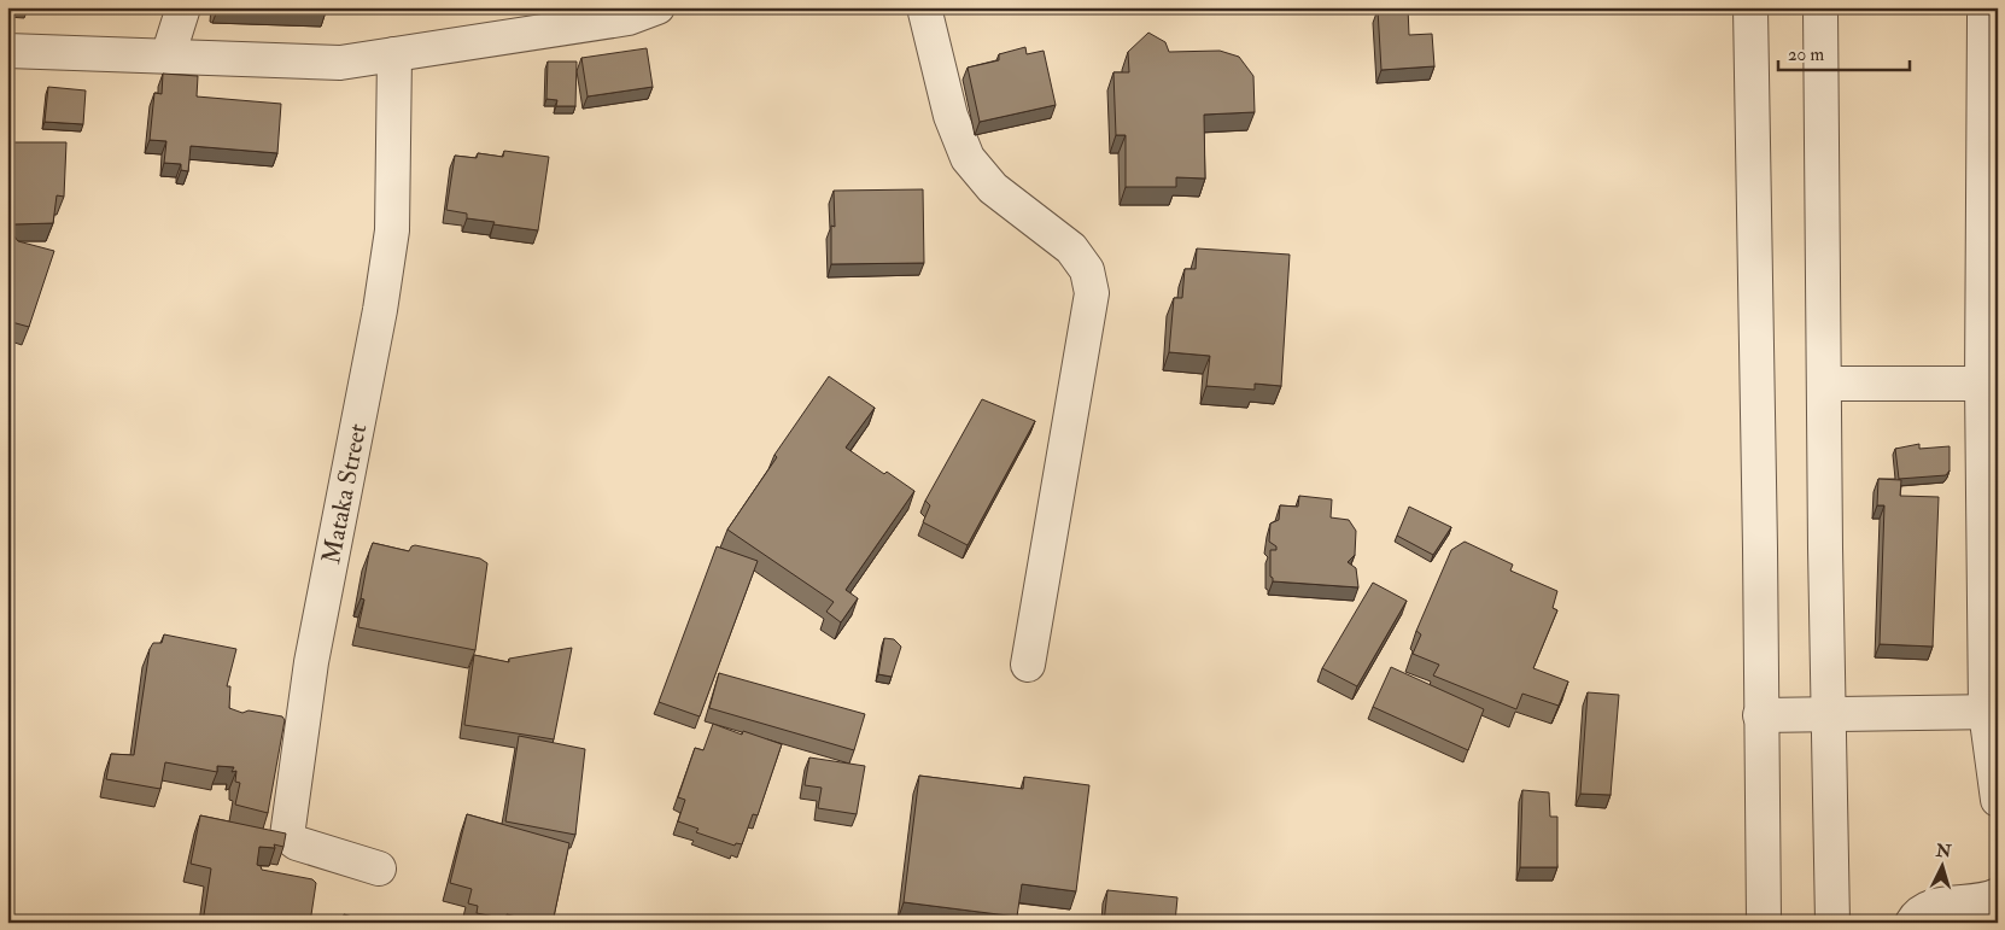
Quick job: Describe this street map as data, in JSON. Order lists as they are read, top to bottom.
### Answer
{
  "streets": {
    "street": ["Mataka Street"]
  },
  "scale_bar": "20 m",
  "north": "top"
}
